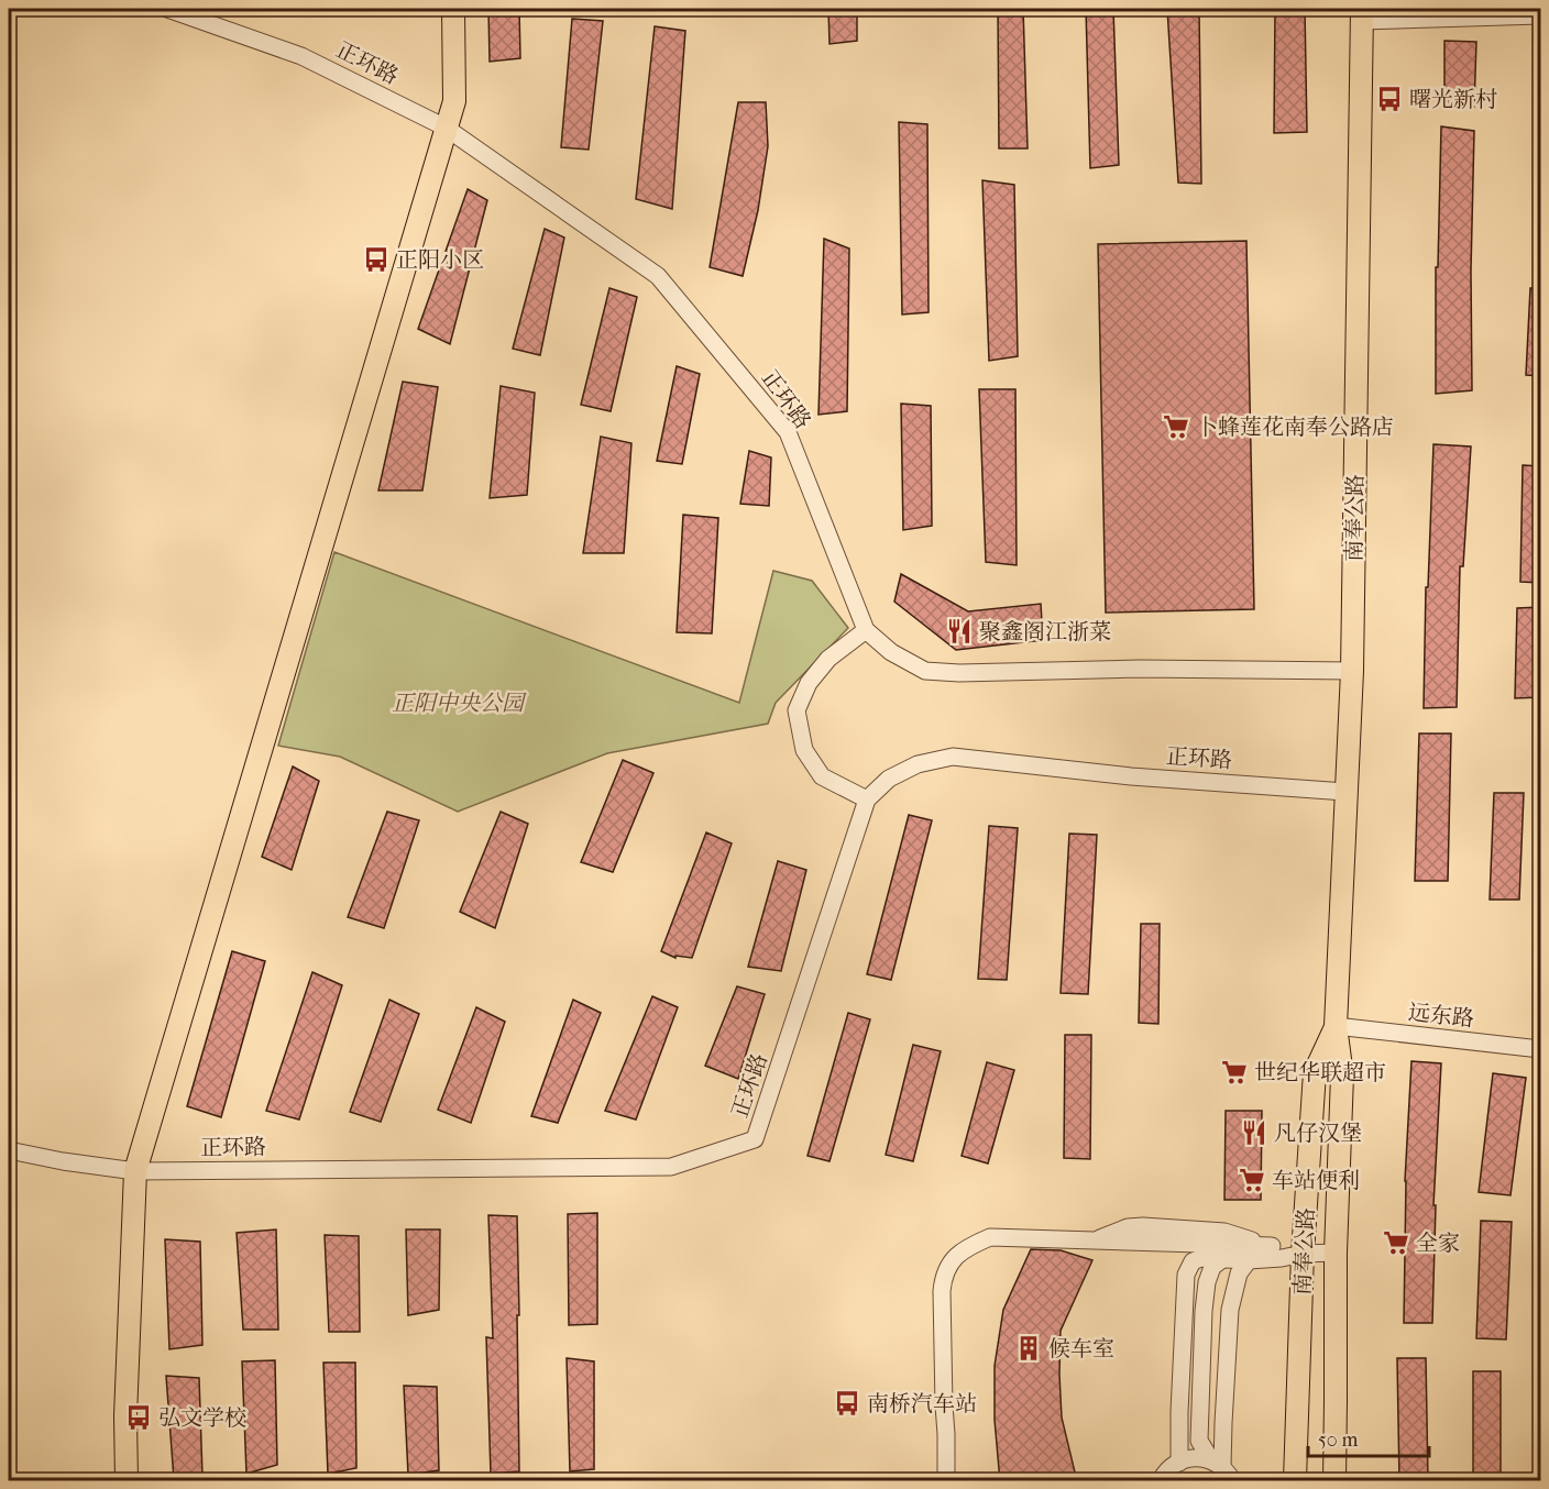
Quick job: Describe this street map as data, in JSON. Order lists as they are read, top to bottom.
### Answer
{
  "streets": {
    "main road": ["南奉公路"],
    "street": ["正环路", "远东路"]
  },
  "crossings": [
    ["正环路", "南奉公路"],
    ["南奉公路", "远东路"]
  ],
  "parks": ["正阳中央公园"],
  "places": {
    "bus stop": [
      "曙光新村",
      "正阳小区",
      "南桥汽车站",
      "弘文学校"
    ],
    "supermarket": [
      "卜蜂莲花南奉公路店",
      "世纪华联超市",
      "车站便利",
      "全家"
    ],
    "restaurant": ["聚鑫阁江浙菜", "凡仔汉堡"],
    "building": ["候车室"]
  },
  "scale_bar": "50 m"
}
